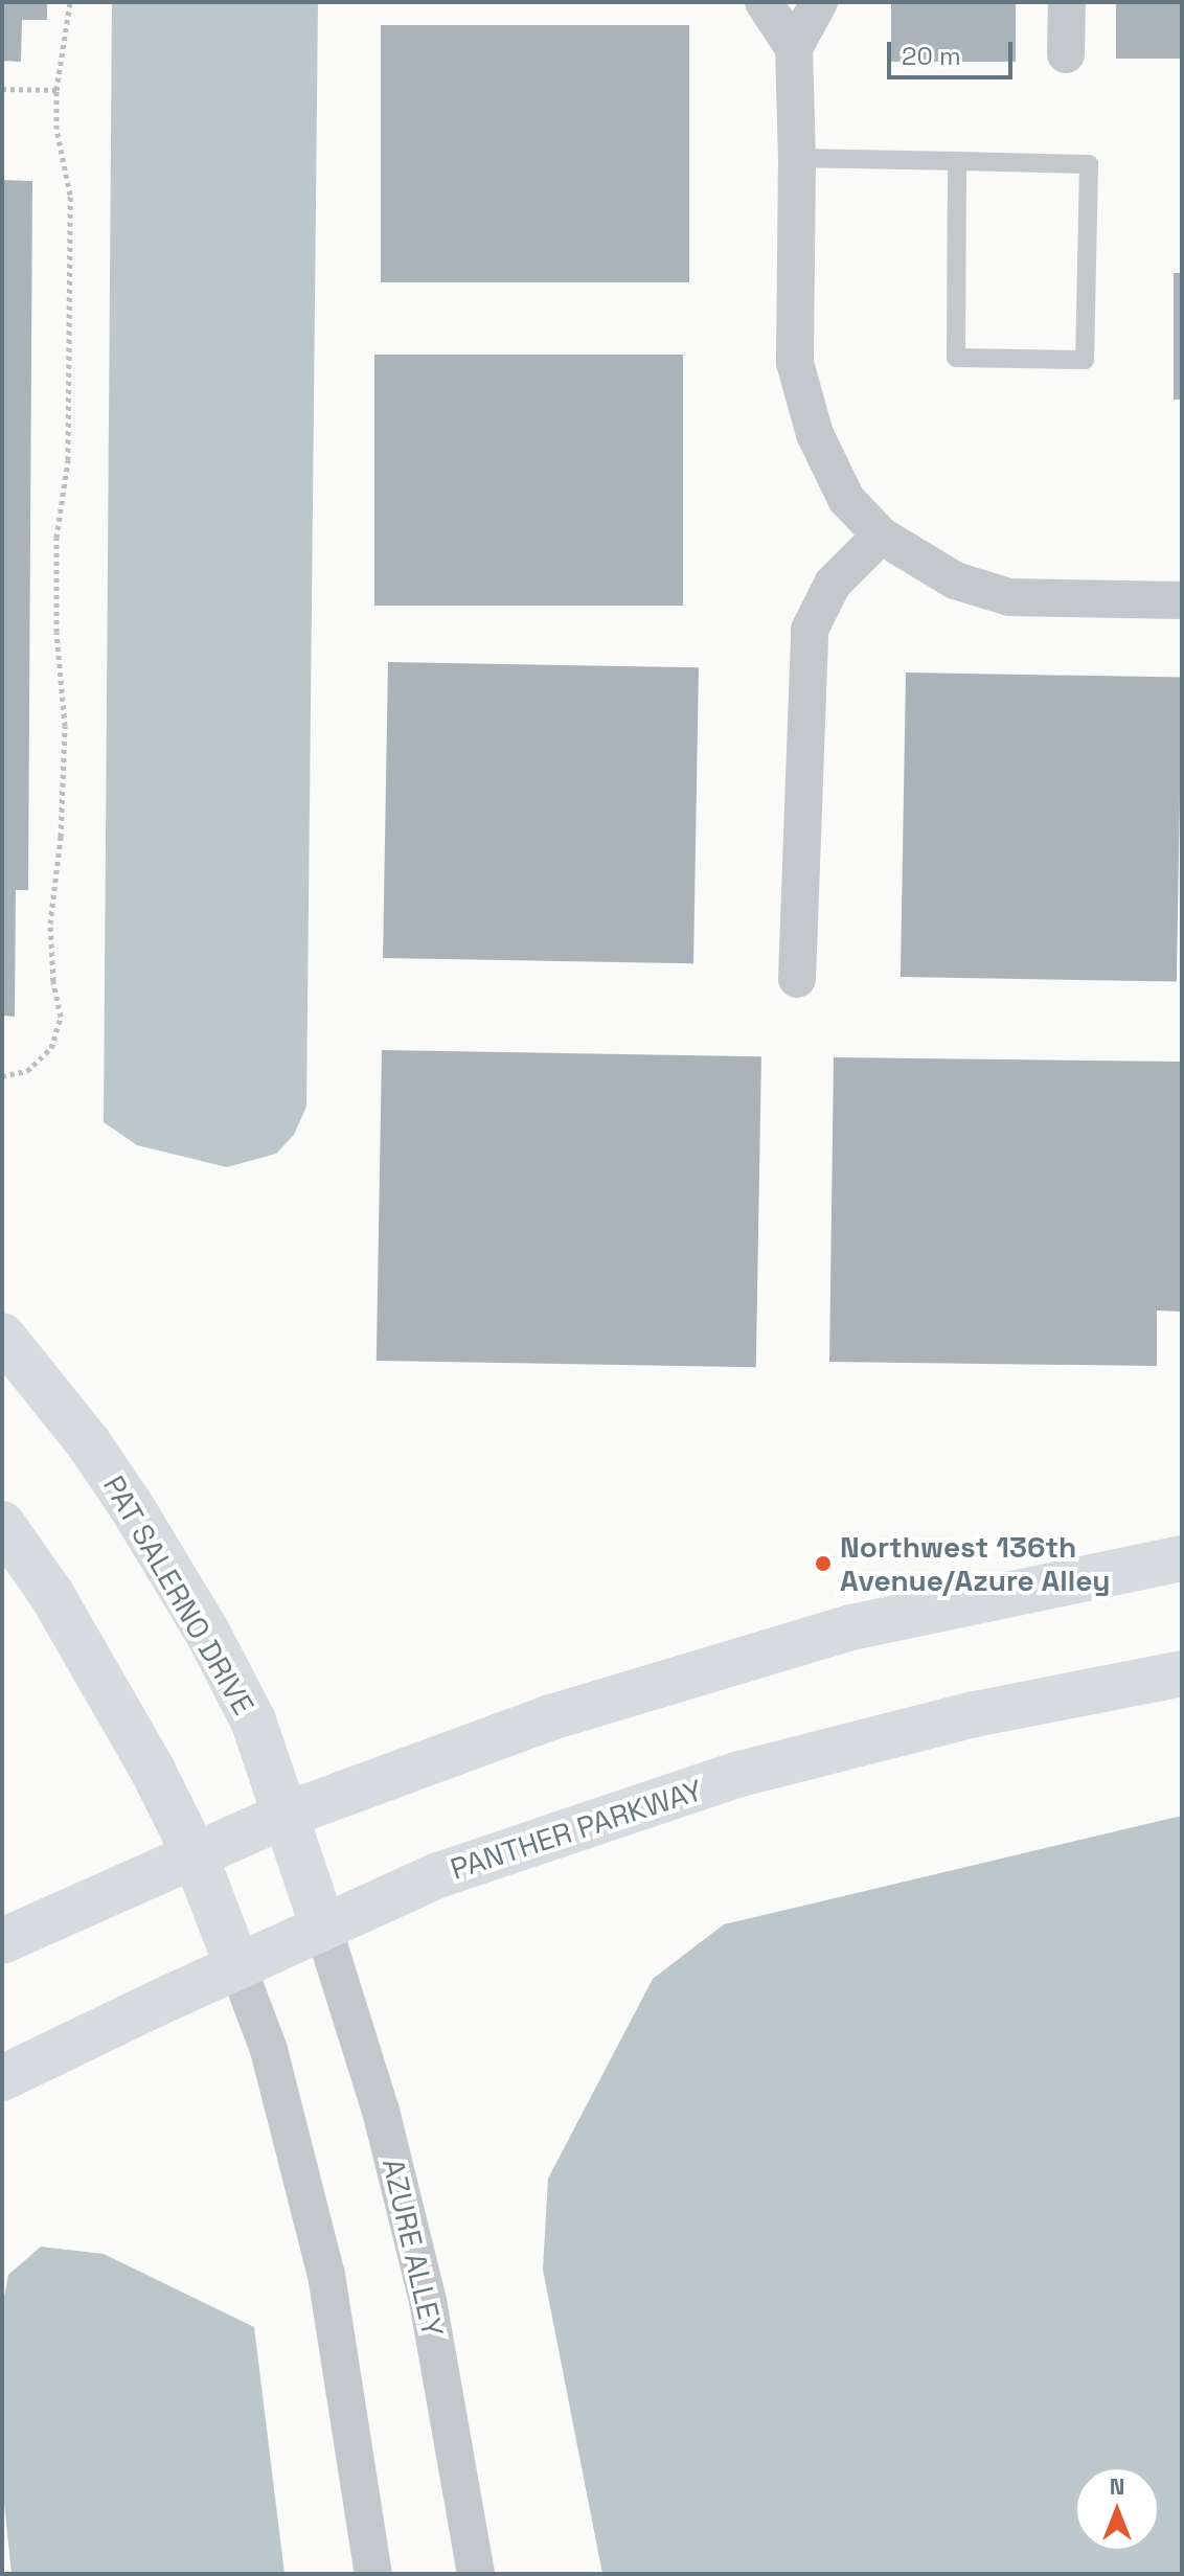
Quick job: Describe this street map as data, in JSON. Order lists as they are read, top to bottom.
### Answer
{
  "streets": {
    "main road": ["PAT SALERNO DRIVE", "PANTHER PARKWAY"],
    "street": ["AZURE ALLEY"]
  },
  "crossings": [
    ["PAT SALERNO DRIVE", "PANTHER PARKWAY"],
    ["PAT SALERNO DRIVE", "AZURE ALLEY"],
    ["PANTHER PARKWAY", "AZURE ALLEY"]
  ],
  "places": ["Northwest 136th Avenue/Azure Alley"],
  "scale_bar": "20 m",
  "north": "top"
}
